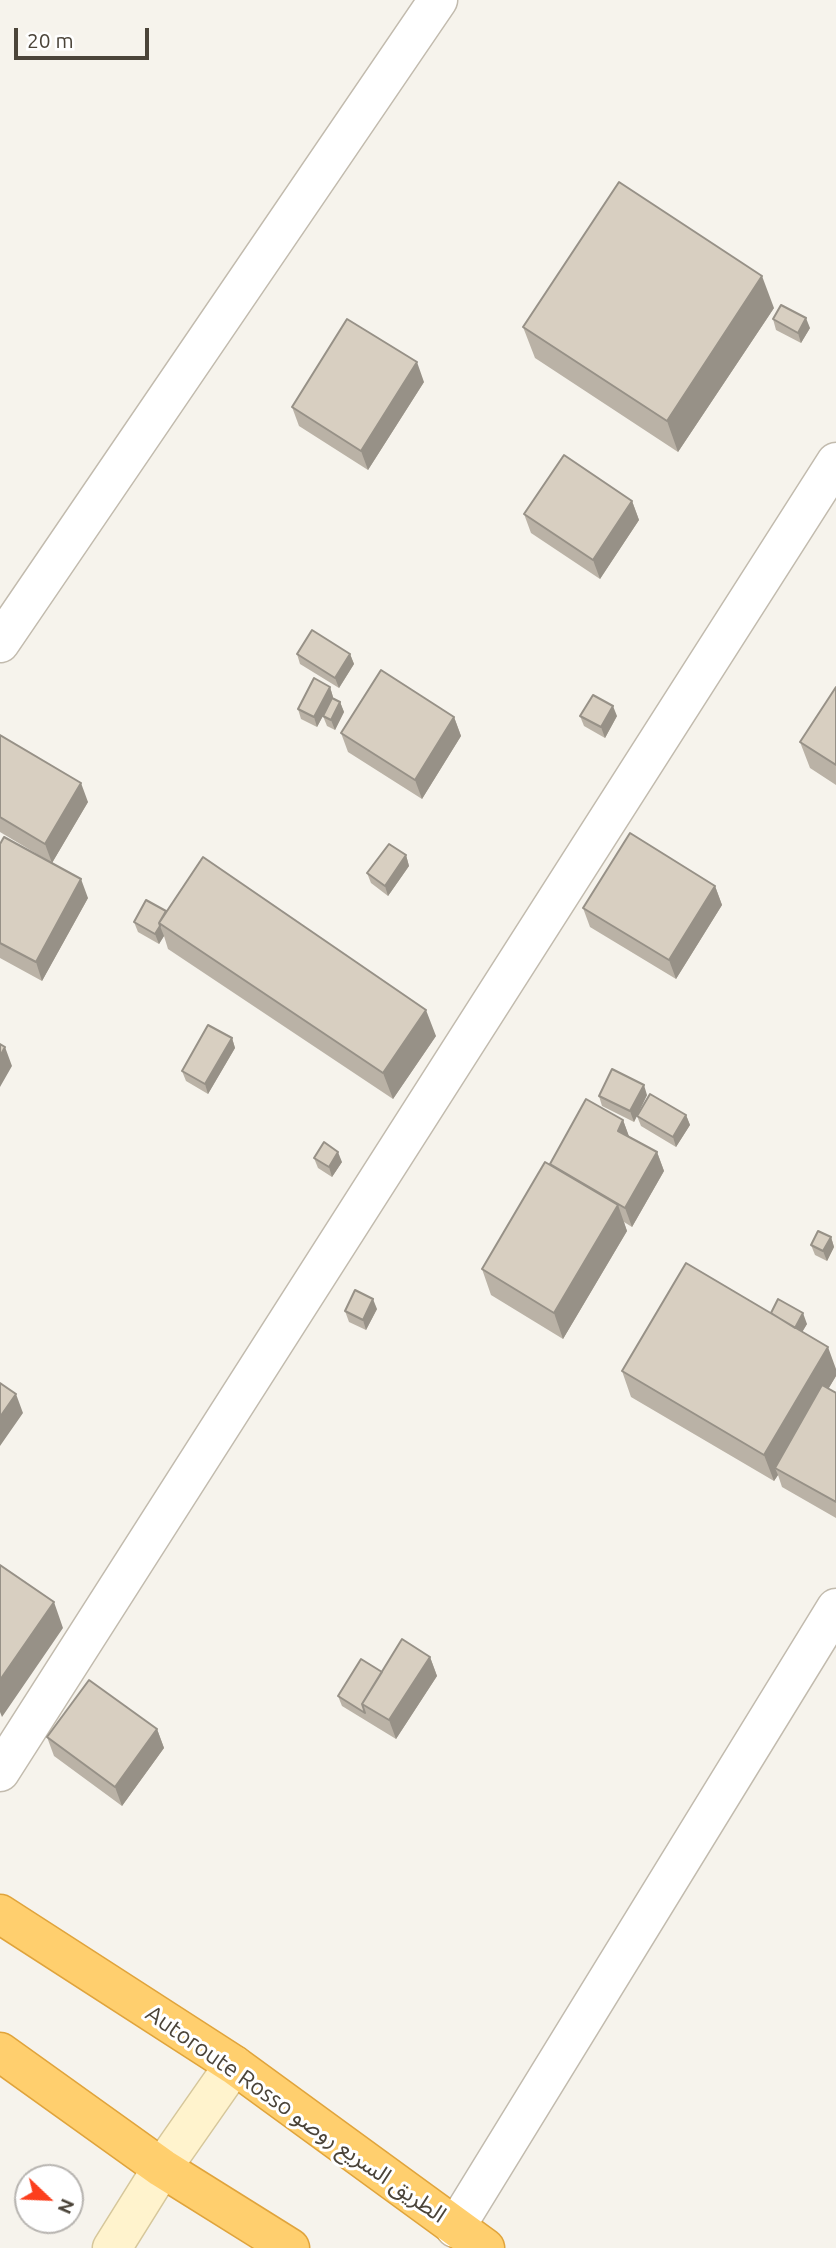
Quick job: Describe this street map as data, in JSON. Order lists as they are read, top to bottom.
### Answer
{
  "streets": {
    "highway": ["Autoroute Rosso الطريق السريع روصو"]
  },
  "scale_bar": "20 m",
  "north": "bottom right"
}
